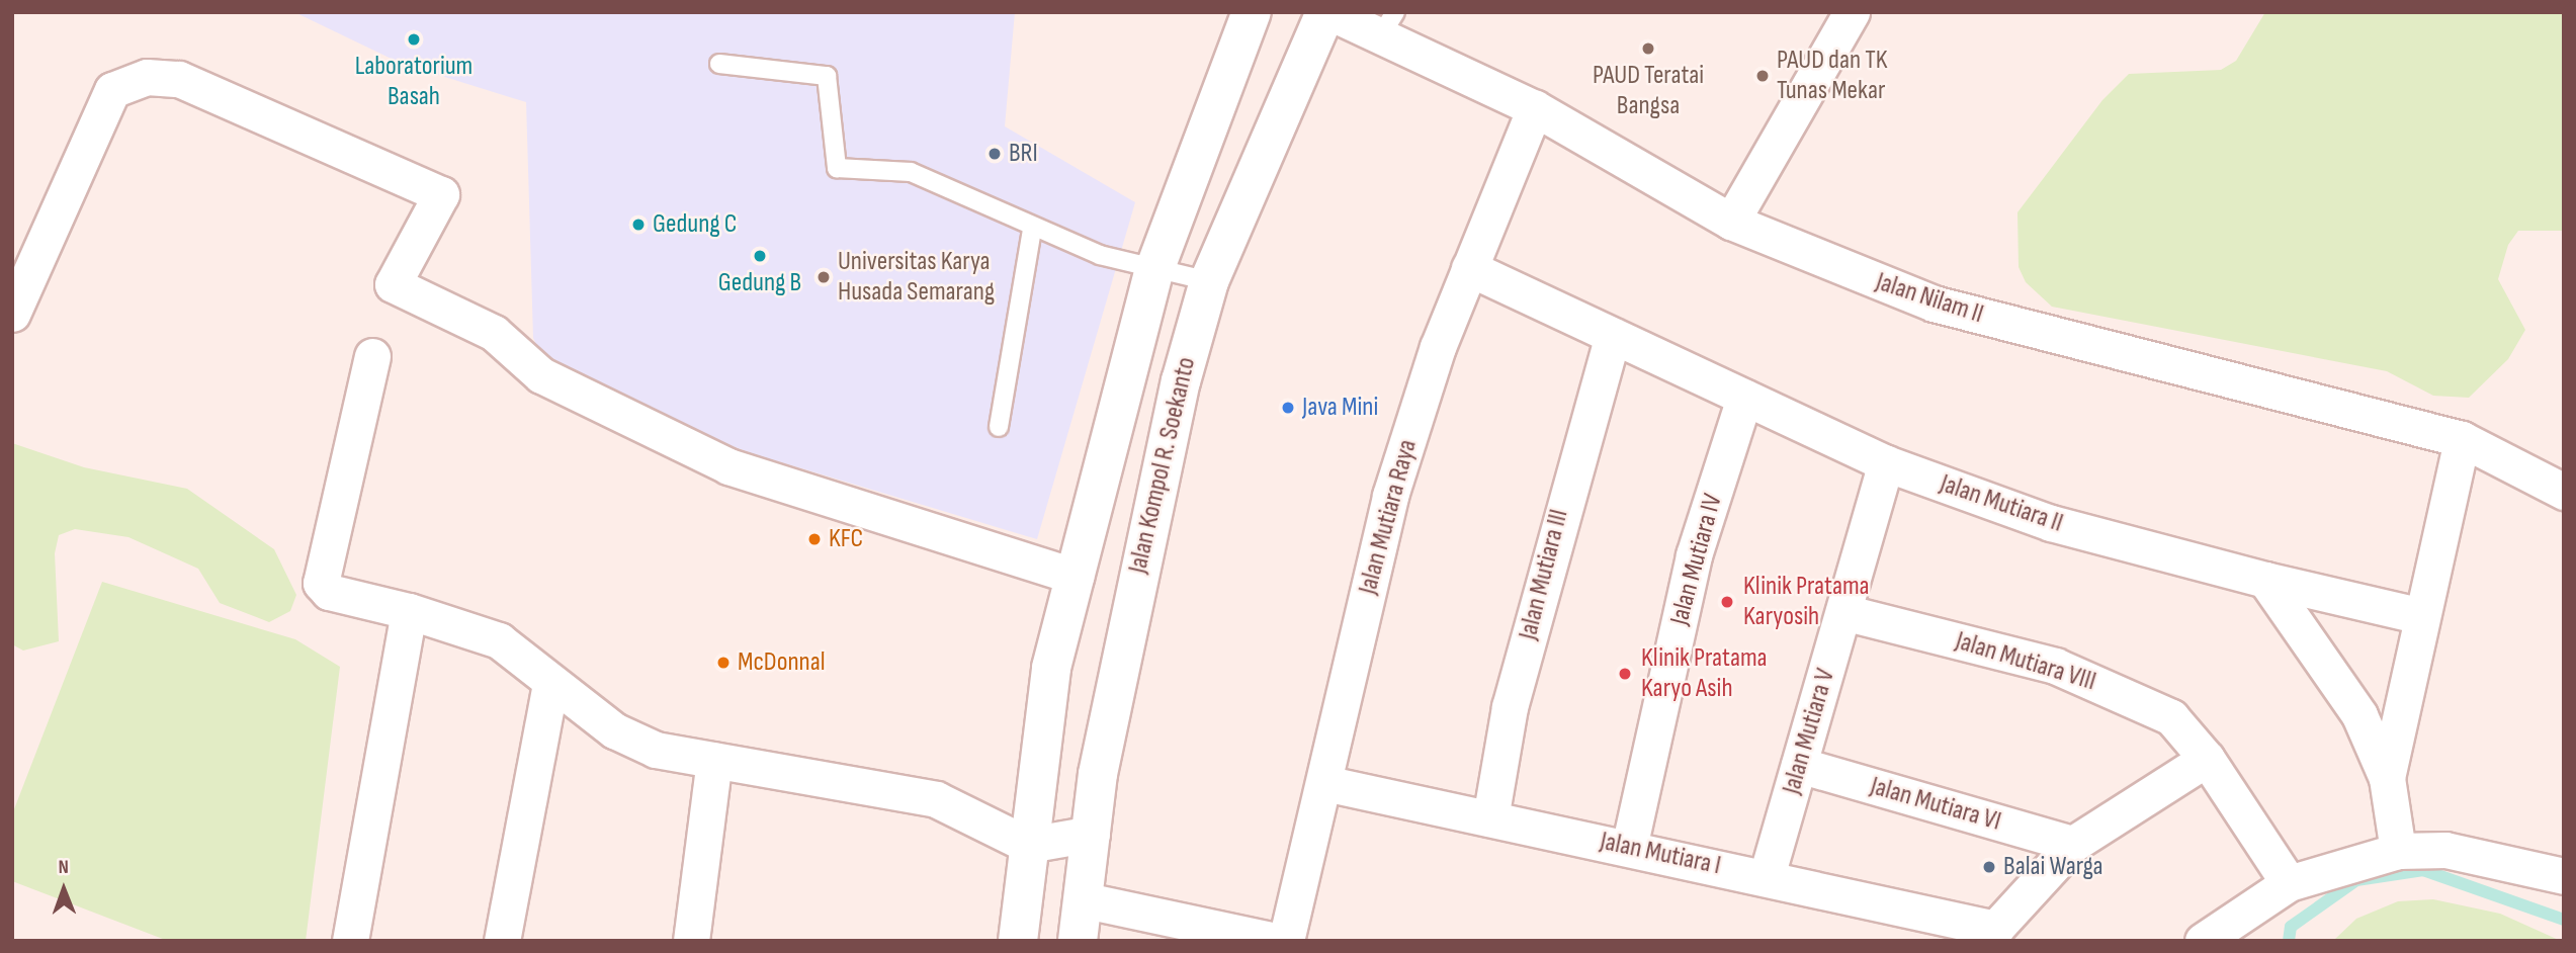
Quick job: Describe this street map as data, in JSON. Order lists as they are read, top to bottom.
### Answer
{
  "streets": {
    "main road": ["Jalan Kompol R. Soekanto"],
    "street": [
      "Jalan Nilam II",
      "Jalan Mutiara II",
      "Jalan Mutiara Raya",
      "Jalan Mutiara IV",
      "Jalan Mutiara III",
      "Jalan Mutiara VIII",
      "Jalan Mutiara V",
      "Jalan Mutiara VI",
      "Jalan Mutiara I"
    ]
  },
  "crossings": [
    ["Jalan Nilam II", "Jalan Kompol R. Soekanto"],
    ["Jalan Nilam II", "Jalan Mutiara Raya"],
    ["Jalan Mutiara II", "Jalan Mutiara Raya"],
    ["Jalan Mutiara II", "Jalan Mutiara IV"],
    ["Jalan Mutiara II", "Jalan Mutiara III"],
    ["Jalan Mutiara II", "Jalan Mutiara V"],
    ["Jalan Mutiara Raya", "Jalan Mutiara I"],
    ["Jalan Mutiara IV", "Jalan Mutiara I"],
    ["Jalan Mutiara III", "Jalan Mutiara I"],
    ["Jalan Mutiara VIII", "Jalan Mutiara V"],
    ["Jalan Mutiara V", "Jalan Mutiara VI"],
    ["Jalan Mutiara V", "Jalan Mutiara I"]
  ],
  "places": [
    "Laboratorium Basah",
    "PAUD Teratai Bangsa",
    "PAUD dan TK Tunas Mekar",
    "BRI",
    "Gedung C",
    "Gedung B",
    "Universitas Karya Husada Semarang",
    "Java Mini",
    "KFC",
    "Klinik Pratama Karyosih",
    "McDonnal",
    "Klinik Pratama Karyo Asih",
    "Balai Warga"
  ],
  "north": "top"
}
